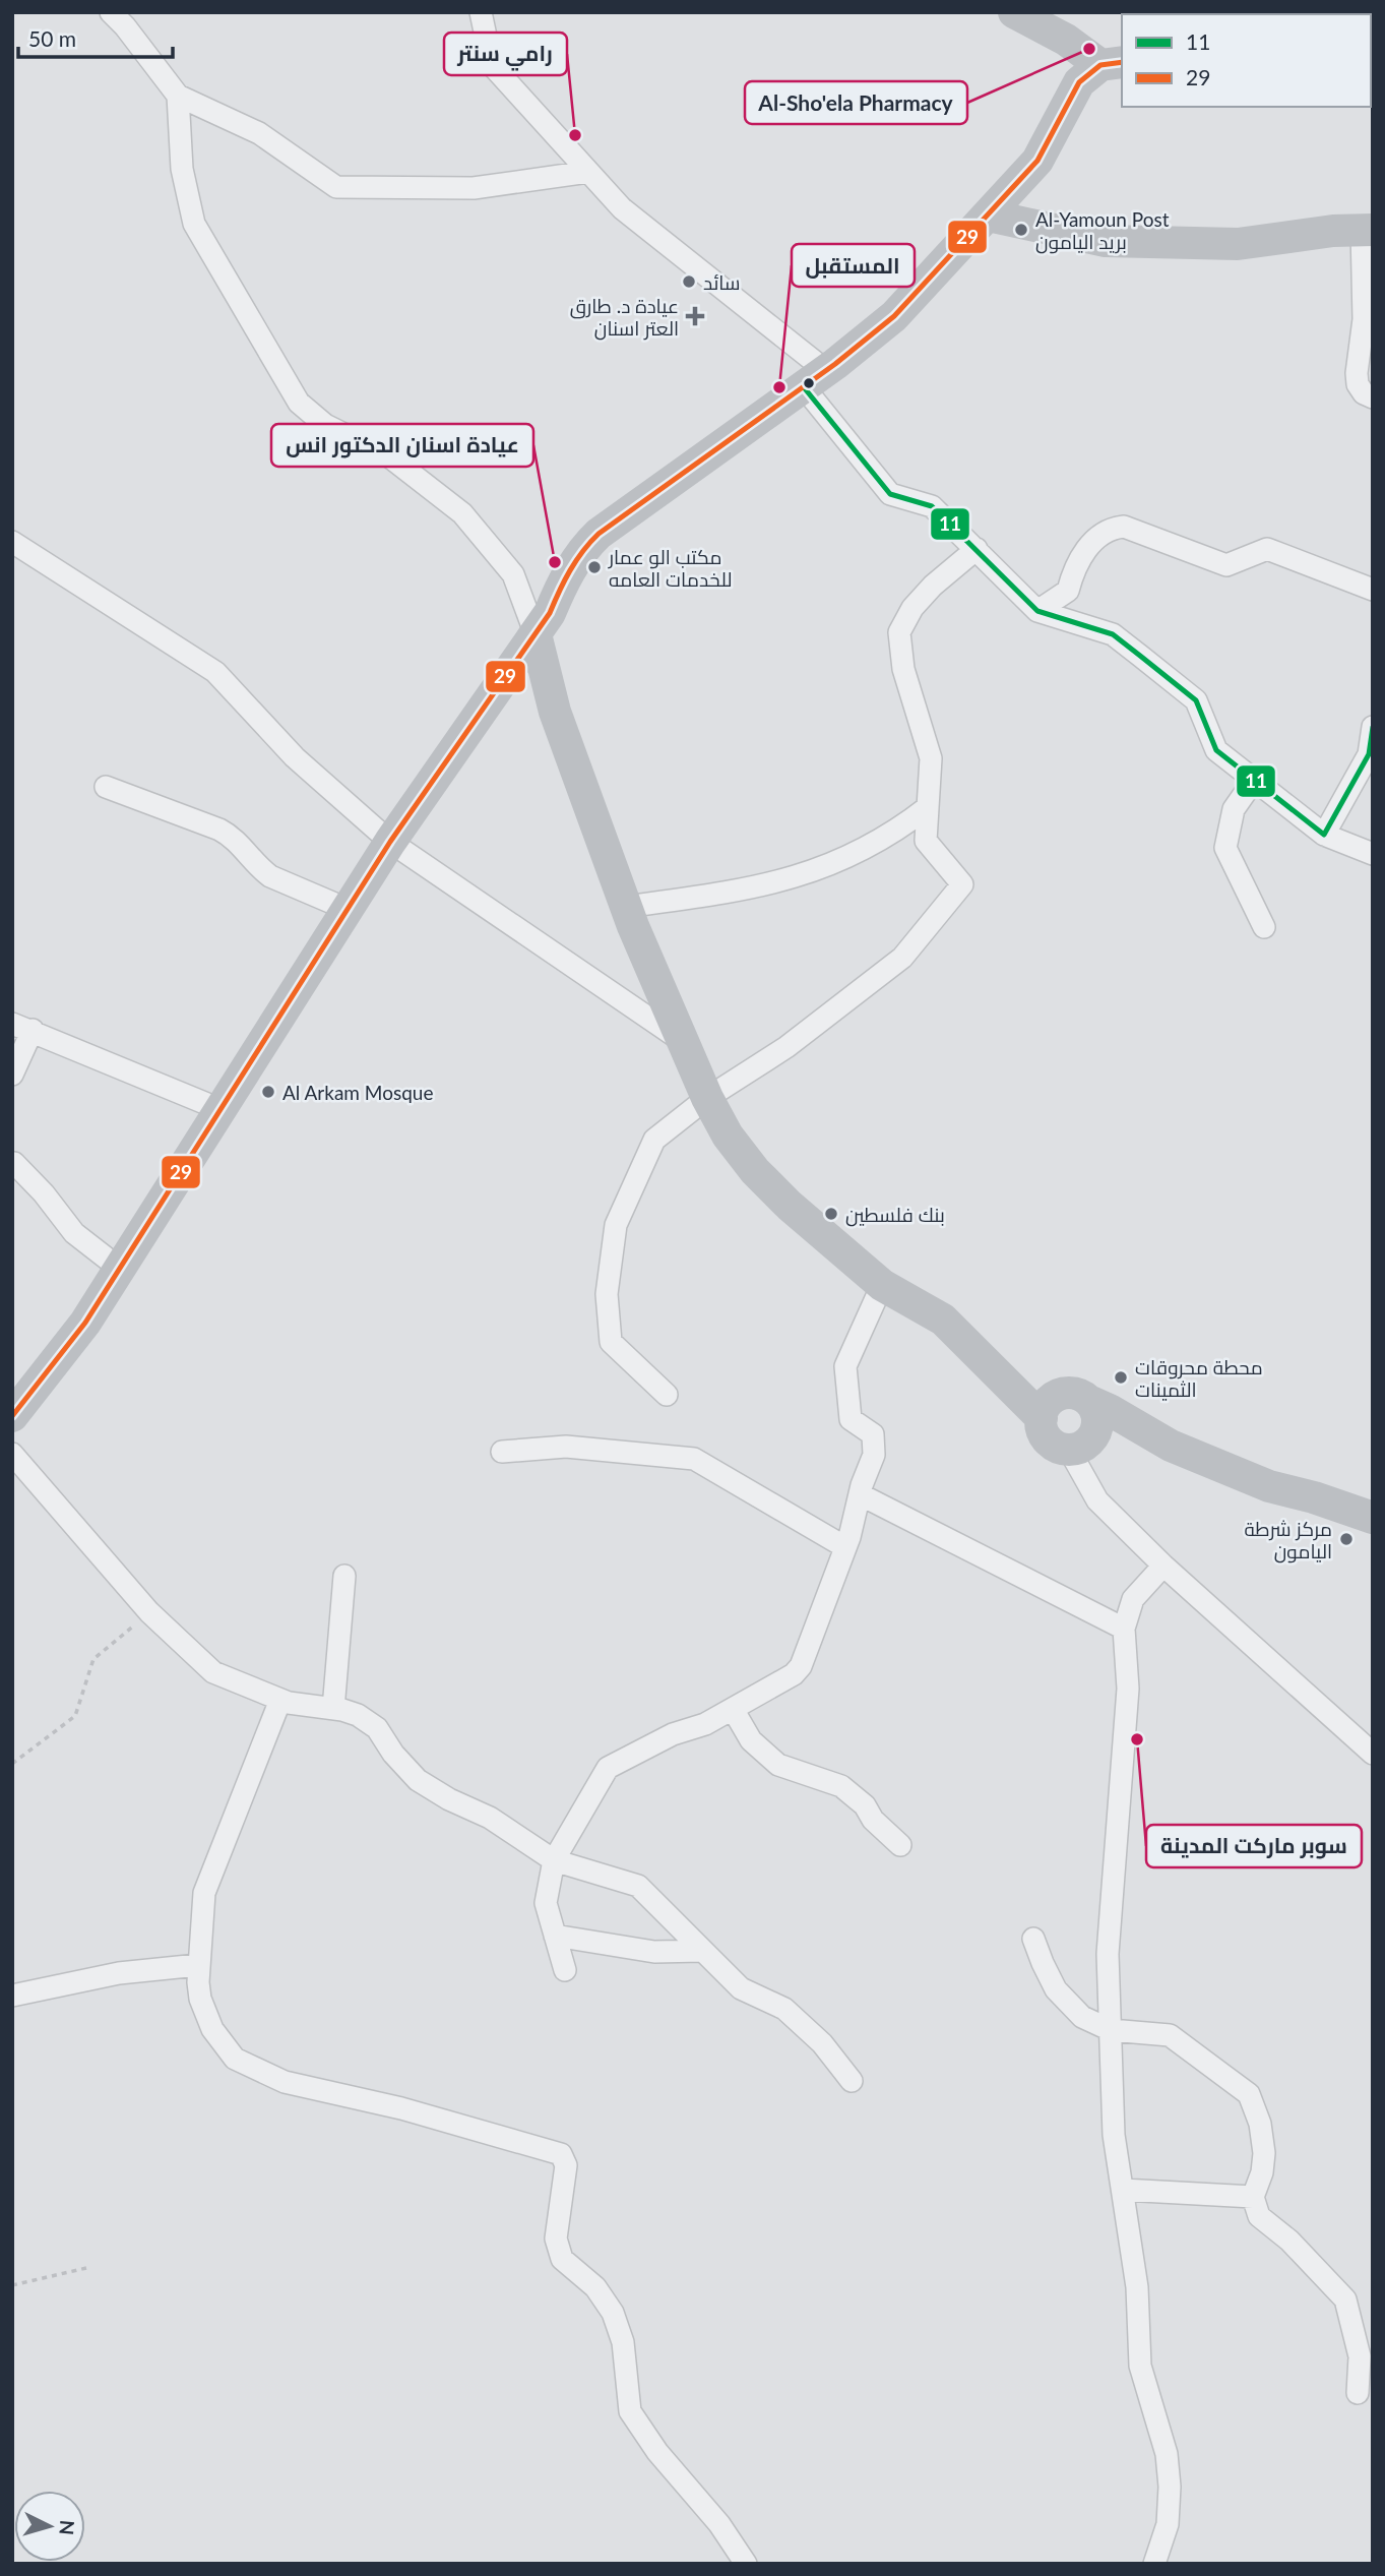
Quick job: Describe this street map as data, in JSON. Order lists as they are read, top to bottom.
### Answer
{
  "places": {
    "other": [
      "Al-Sho'ela Pharmacy",
      "رامي سنتر",
      "Al-Yamoun Post بريد اليامون",
      "سائد",
      "المستقبل",
      "عيادة اسنان الدكتور انس",
      "مكتب الو عمار للخدمات العامه",
      "Al Arkam Mosque",
      "بنك فلسطين",
      "محطة محروقات الثمينات",
      "مركز شرطة اليامون",
      "سوبر ماركت المدينة"
    ],
    "health": ["عيادة د. طارق العتر اسنان"]
  },
  "lines": ["transit line 29", "transit line 11"],
  "legend": ["11", "29"],
  "scale_bar": "50 m",
  "north": "right"
}
